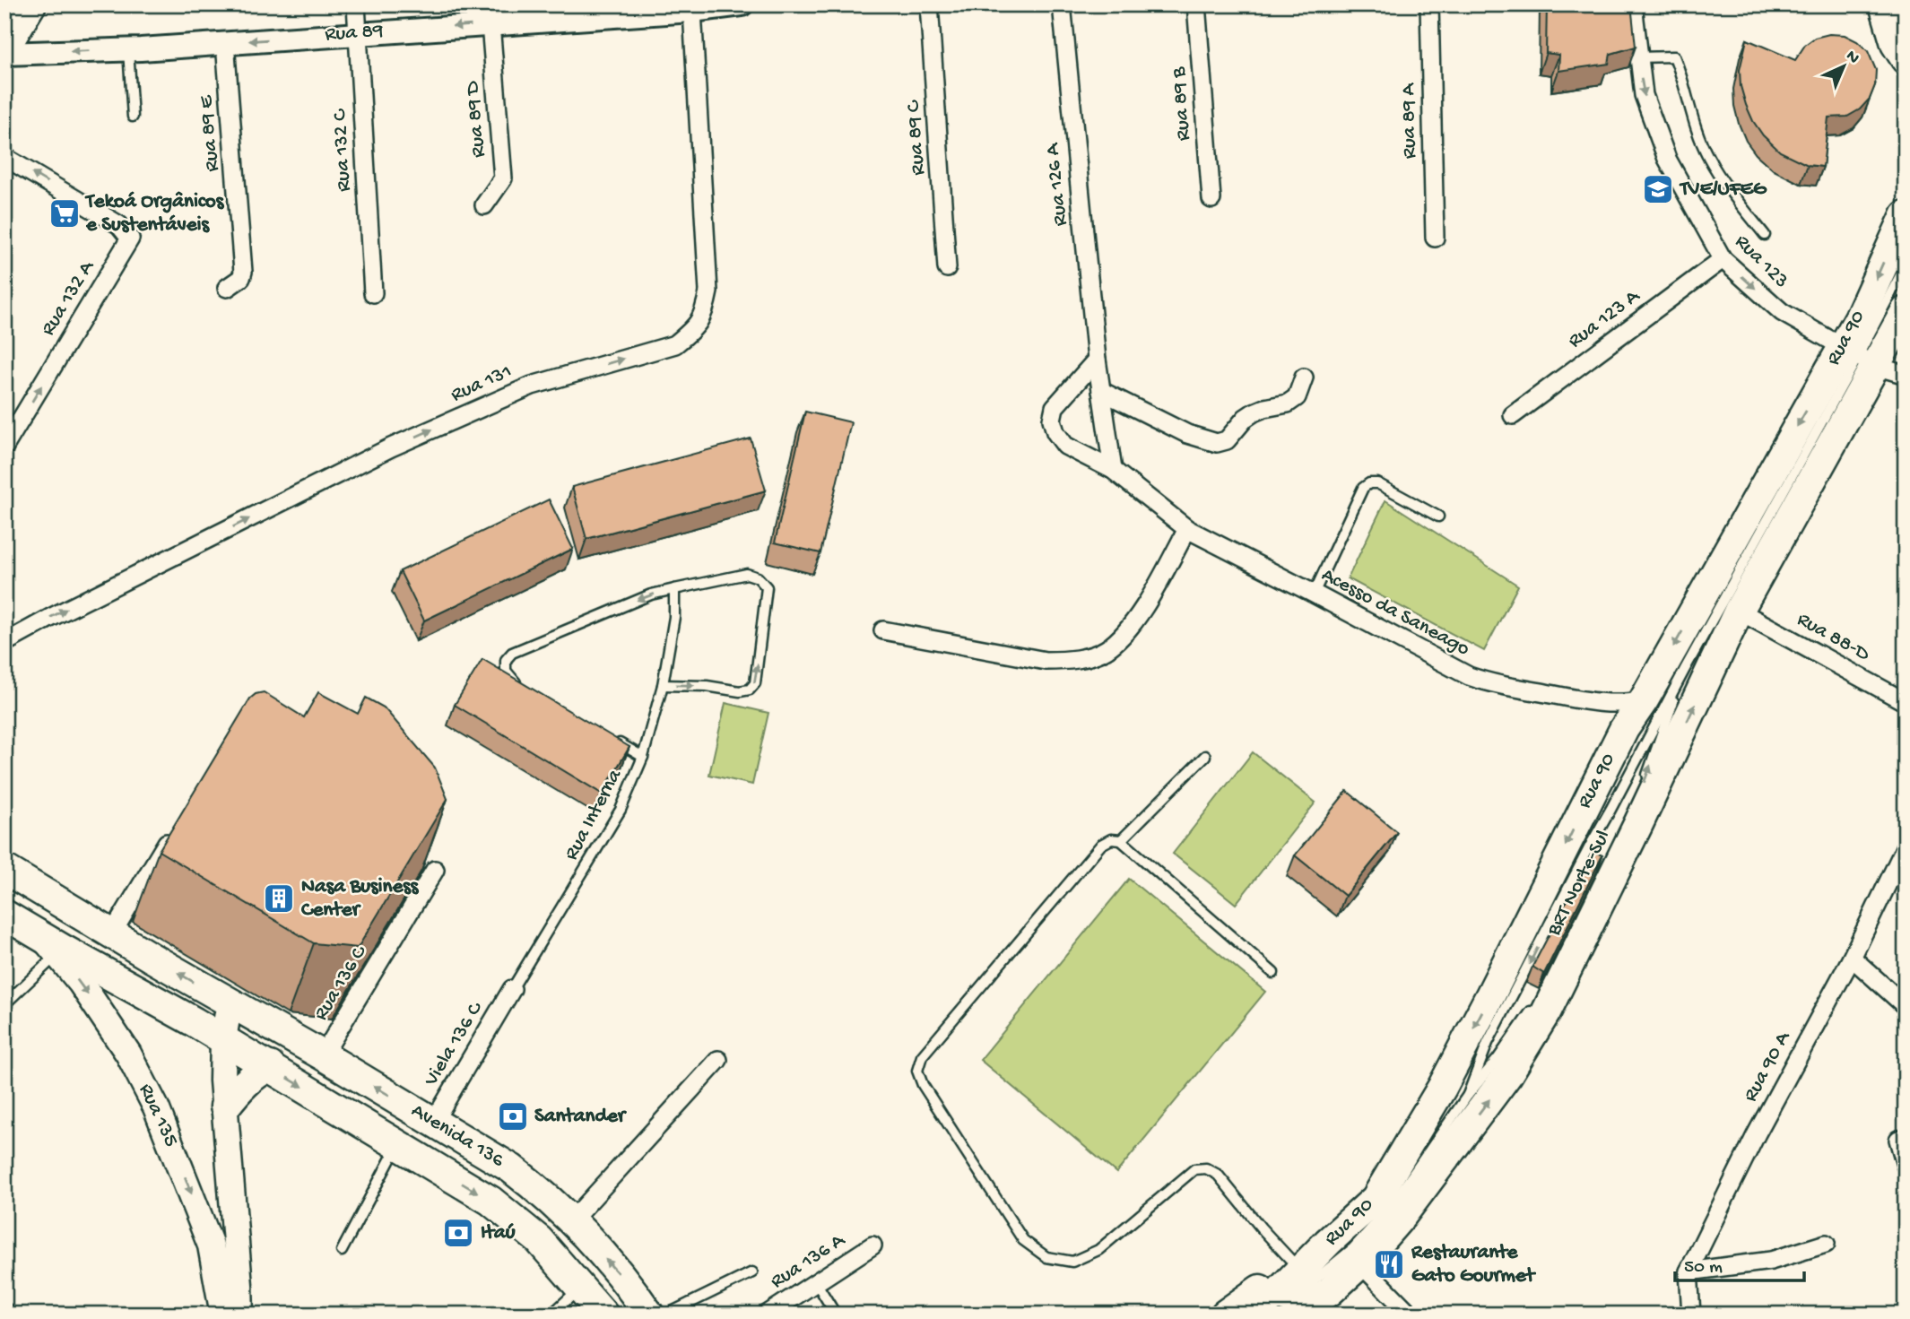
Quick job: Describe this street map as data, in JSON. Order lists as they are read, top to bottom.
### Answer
{
  "streets": {
    "main road": ["Rua 90", "Rua 135", "Avenida 136"],
    "street": [
      "Rua 89",
      "Rua 89 B",
      "Rua 89 D",
      "Rua 89 A",
      "Rua 89 E",
      "Rua 89 C",
      "Rua 132 C",
      "Rua 126 A",
      "Rua 123",
      "Rua 132 A",
      "Rua 123 A",
      "Rua 131",
      "Acesso da Saneago",
      "Rua 88-D",
      "Rua 136 C",
      "Viela 136 C",
      "Rua 90 A",
      "Rua 136 A"
    ],
    "lane": ["Rua Interna", "BRT Norte-Sul"]
  },
  "crossings": [
    ["Rua 89", "Rua 89 D"],
    ["Rua 89", "Rua 89 E"],
    ["Rua 89", "Rua 132 C"],
    ["Rua 89", "Rua 131"],
    ["Rua 126 A", "Acesso da Saneago"],
    ["Rua 123", "Rua 123 A"],
    ["Rua 123", "Rua 90"],
    ["Rua 123", "BRT Norte-Sul"],
    ["Rua 90", "Acesso da Saneago"],
    ["Rua 90", "Rua 88-D"],
    ["Rua 90", "BRT Norte-Sul"],
    ["Rua Interna", "Viela 136 C"],
    ["Rua 136 C", "Avenida 136"],
    ["Viela 136 C", "Avenida 136"],
    ["Rua 135", "Avenida 136"]
  ],
  "one_way": ["Rua 89", "Rua 123", "Rua 131"],
  "places": {
    "school or university": ["TVE/UFEG"],
    "supermarket": ["Tekoá Orgânicos e Sustentáveis"],
    "building": ["Nasa Business Center"],
    "bank": ["Santander", "Itaú"],
    "restaurant": ["Restaurante Gato Gourmet"]
  },
  "scale_bar": "50 m",
  "north": "top right"
}
